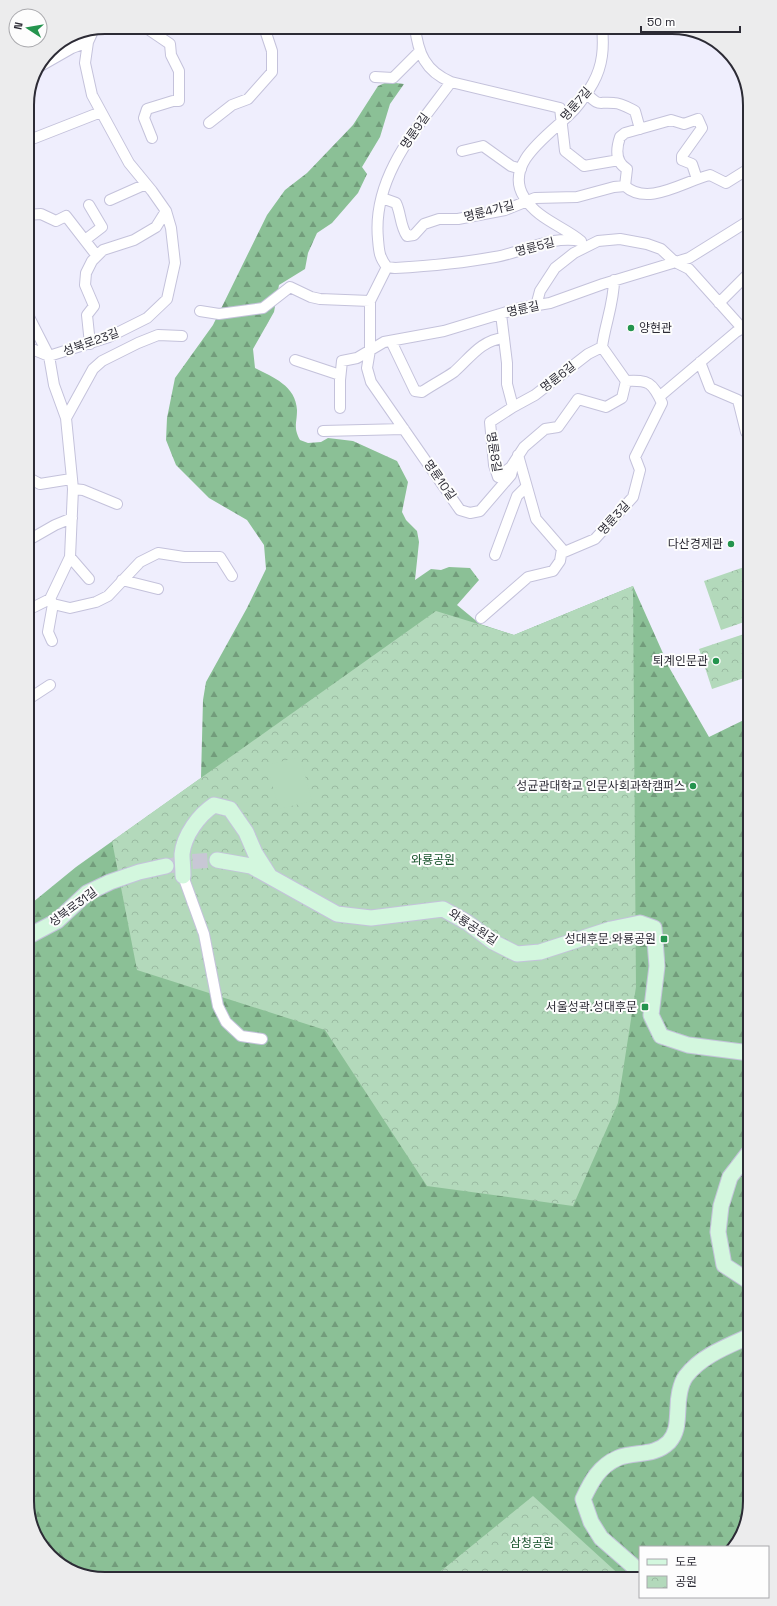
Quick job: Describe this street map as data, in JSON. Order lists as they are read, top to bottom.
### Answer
{
  "streets": {
    "street": [
      "명륜7길",
      "명륜9길",
      "명륜4가길",
      "명륜5길",
      "명륜길",
      "성북로23길",
      "명륜6길",
      "명륜8길",
      "명륜10길",
      "명륜3길",
      "성북로31길",
      "와룡공원길"
    ]
  },
  "crossings": [
    ["명륜9길", "명륜4가길"],
    ["명륜9길", "명륜5길"],
    ["명륜5길", "명륜길"],
    ["명륜길", "명륜10길"],
    ["명륜6길", "명륜8길"],
    ["명륜8길", "명륜10길"]
  ],
  "parks": ["와룡공원", "삼청공원"],
  "places": {
    "other": [
      "양현관",
      "다산경제관",
      "퇴계인문관",
      "성균관대학교 인문사회과학캠퍼스"
    ],
    "transit": ["성대후문.와룡공원", "서울성곽.성대후문"]
  },
  "legend": ["도로", "공원"],
  "scale_bar": "50 m",
  "north": "left"
}
